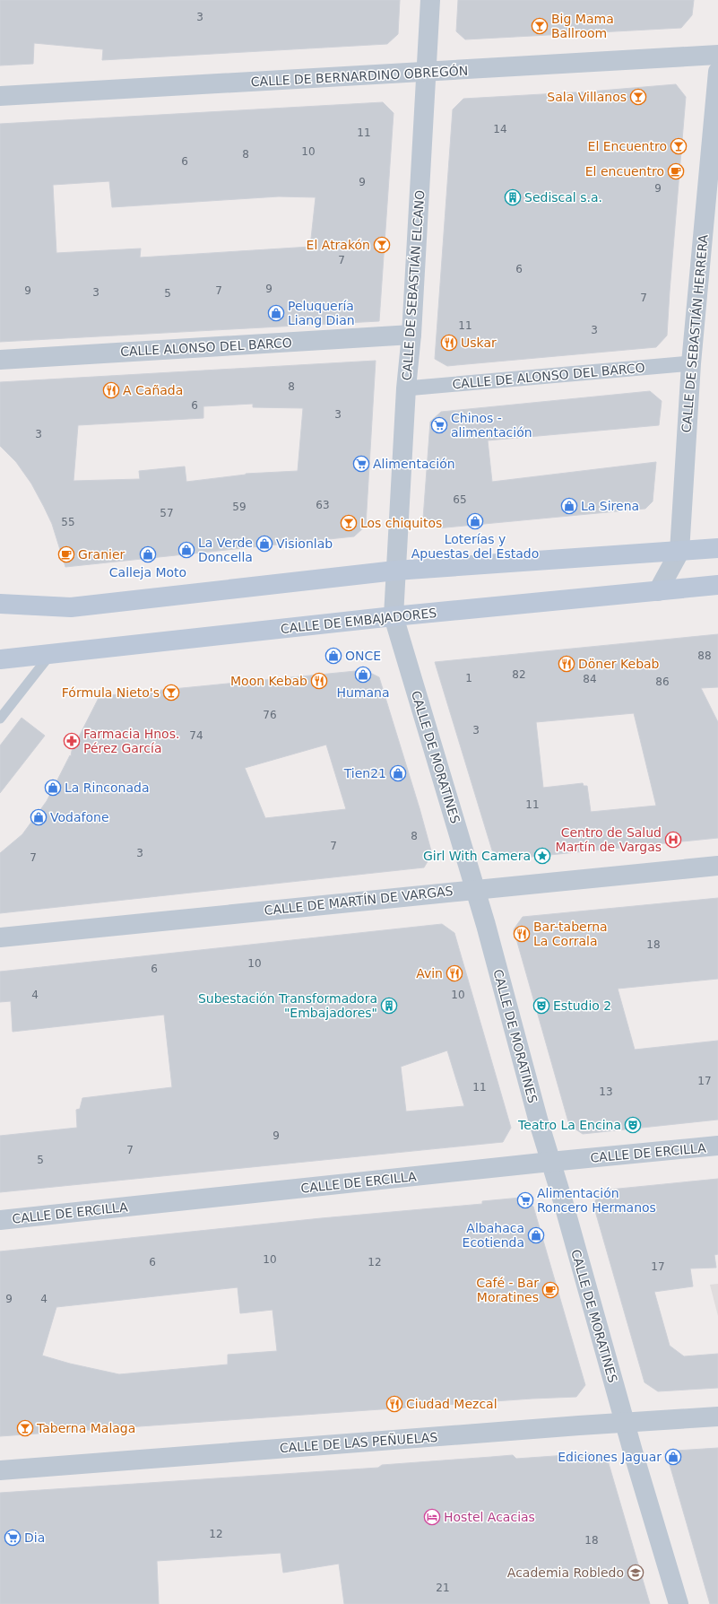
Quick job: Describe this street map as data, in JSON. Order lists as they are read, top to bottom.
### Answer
{
  "streets": {
    "main road": ["CALLE DE EMBAJADORES"],
    "street": [
      "CALLE DE BERNARDINO OBREGÓN",
      "CALLE DE SEBASTIÁN ELCANO",
      "CALLE DE SEBASTIÁN HERRERA",
      "CALLE ALONSO DEL BARCO",
      "CALLE DE ALONSO DEL BARCO",
      "CALLE DE MORATINES",
      "CALLE DE MARTÍN DE VARGAS",
      "CALLE DE ERCILLA",
      "CALLE DE LAS PEÑUELAS"
    ]
  },
  "crossings": [
    ["CALLE DE BERNARDINO OBREGÓN", "CALLE DE SEBASTIÁN ELCANO"],
    ["CALLE DE SEBASTIÁN ELCANO", "CALLE ALONSO DEL BARCO"],
    ["CALLE DE SEBASTIÁN ELCANO", "CALLE DE ALONSO DEL BARCO"],
    ["CALLE DE SEBASTIÁN ELCANO", "CALLE DE MORATINES"],
    ["CALLE DE SEBASTIÁN HERRERA", "CALLE DE ALONSO DEL BARCO"],
    ["CALLE DE SEBASTIÁN HERRERA", "CALLE DE EMBAJADORES"],
    ["CALLE DE EMBAJADORES", "CALLE DE MORATINES"],
    ["CALLE DE MORATINES", "CALLE DE MARTÍN DE VARGAS"],
    ["CALLE DE MORATINES", "CALLE DE ERCILLA"],
    ["CALLE DE MORATINES", "CALLE DE LAS PEÑUELAS"]
  ],
  "places": {
    "bar": [
      "Big Mama Ballroom",
      "Sala Villanos",
      "El Encuentro",
      "El Atrakón",
      "Los chiquitos",
      "Fórmula Nieto's",
      "Taberna Malaga"
    ],
    "cafe": ["El encuentro", "Granier", "Café - Bar Moratines"],
    "building": ["Sediscal s.a.", "Subestación Transformadora \"Embajadores\""],
    "shop": [
      "Peluquería Liang Dian",
      "La Sirena",
      "Loterías y Apuestas del Estado",
      "Visionlab",
      "La Verde Doncella",
      "Calleja Moto",
      "ONCE",
      "Humana",
      "Tien21",
      "La Rinconada",
      "Vodafone",
      "Albahaca Ecotienda",
      "Ediciones Jaguar"
    ],
    "restaurant": [
      "Uskar",
      "A Cañada",
      "Döner Kebab",
      "Moon Kebab",
      "Bar-taberna La Corrala",
      "Avin",
      "Ciudad Mezcal"
    ],
    "supermarket": [
      "Chinos - alimentación",
      "Alimentación",
      "Alimentación Roncero Hermanos",
      "Dia"
    ],
    "pharmacy": ["Farmacia Hnos. Pérez García"],
    "hospital": ["Centro de Salud Martín de Vargas"],
    "place": ["Girl With Camera"],
    "theatre": ["Estudio 2", "Teatro La Encina"],
    "hotel": ["Hostel Acacias"],
    "school or university": ["Academia Robledo"]
  },
  "house_numbers": [
    "3",
    "14",
    "11",
    "10",
    "8",
    "6",
    "9",
    "9",
    "7",
    "6",
    "9",
    "9",
    "7",
    "3",
    "5",
    "7",
    "11",
    "3",
    "8",
    "6",
    "3",
    "3",
    "65",
    "63",
    "59",
    "57",
    "55",
    "88",
    "82",
    "1",
    "84",
    "86",
    "76",
    "3",
    "74",
    "11",
    "8",
    "7",
    "3",
    "7",
    "18",
    "10",
    "6",
    "4",
    "10",
    "17",
    "11",
    "13",
    "9",
    "7",
    "5",
    "10",
    "6",
    "12",
    "17",
    "9",
    "4",
    "12",
    "18",
    "21"
  ]
}
